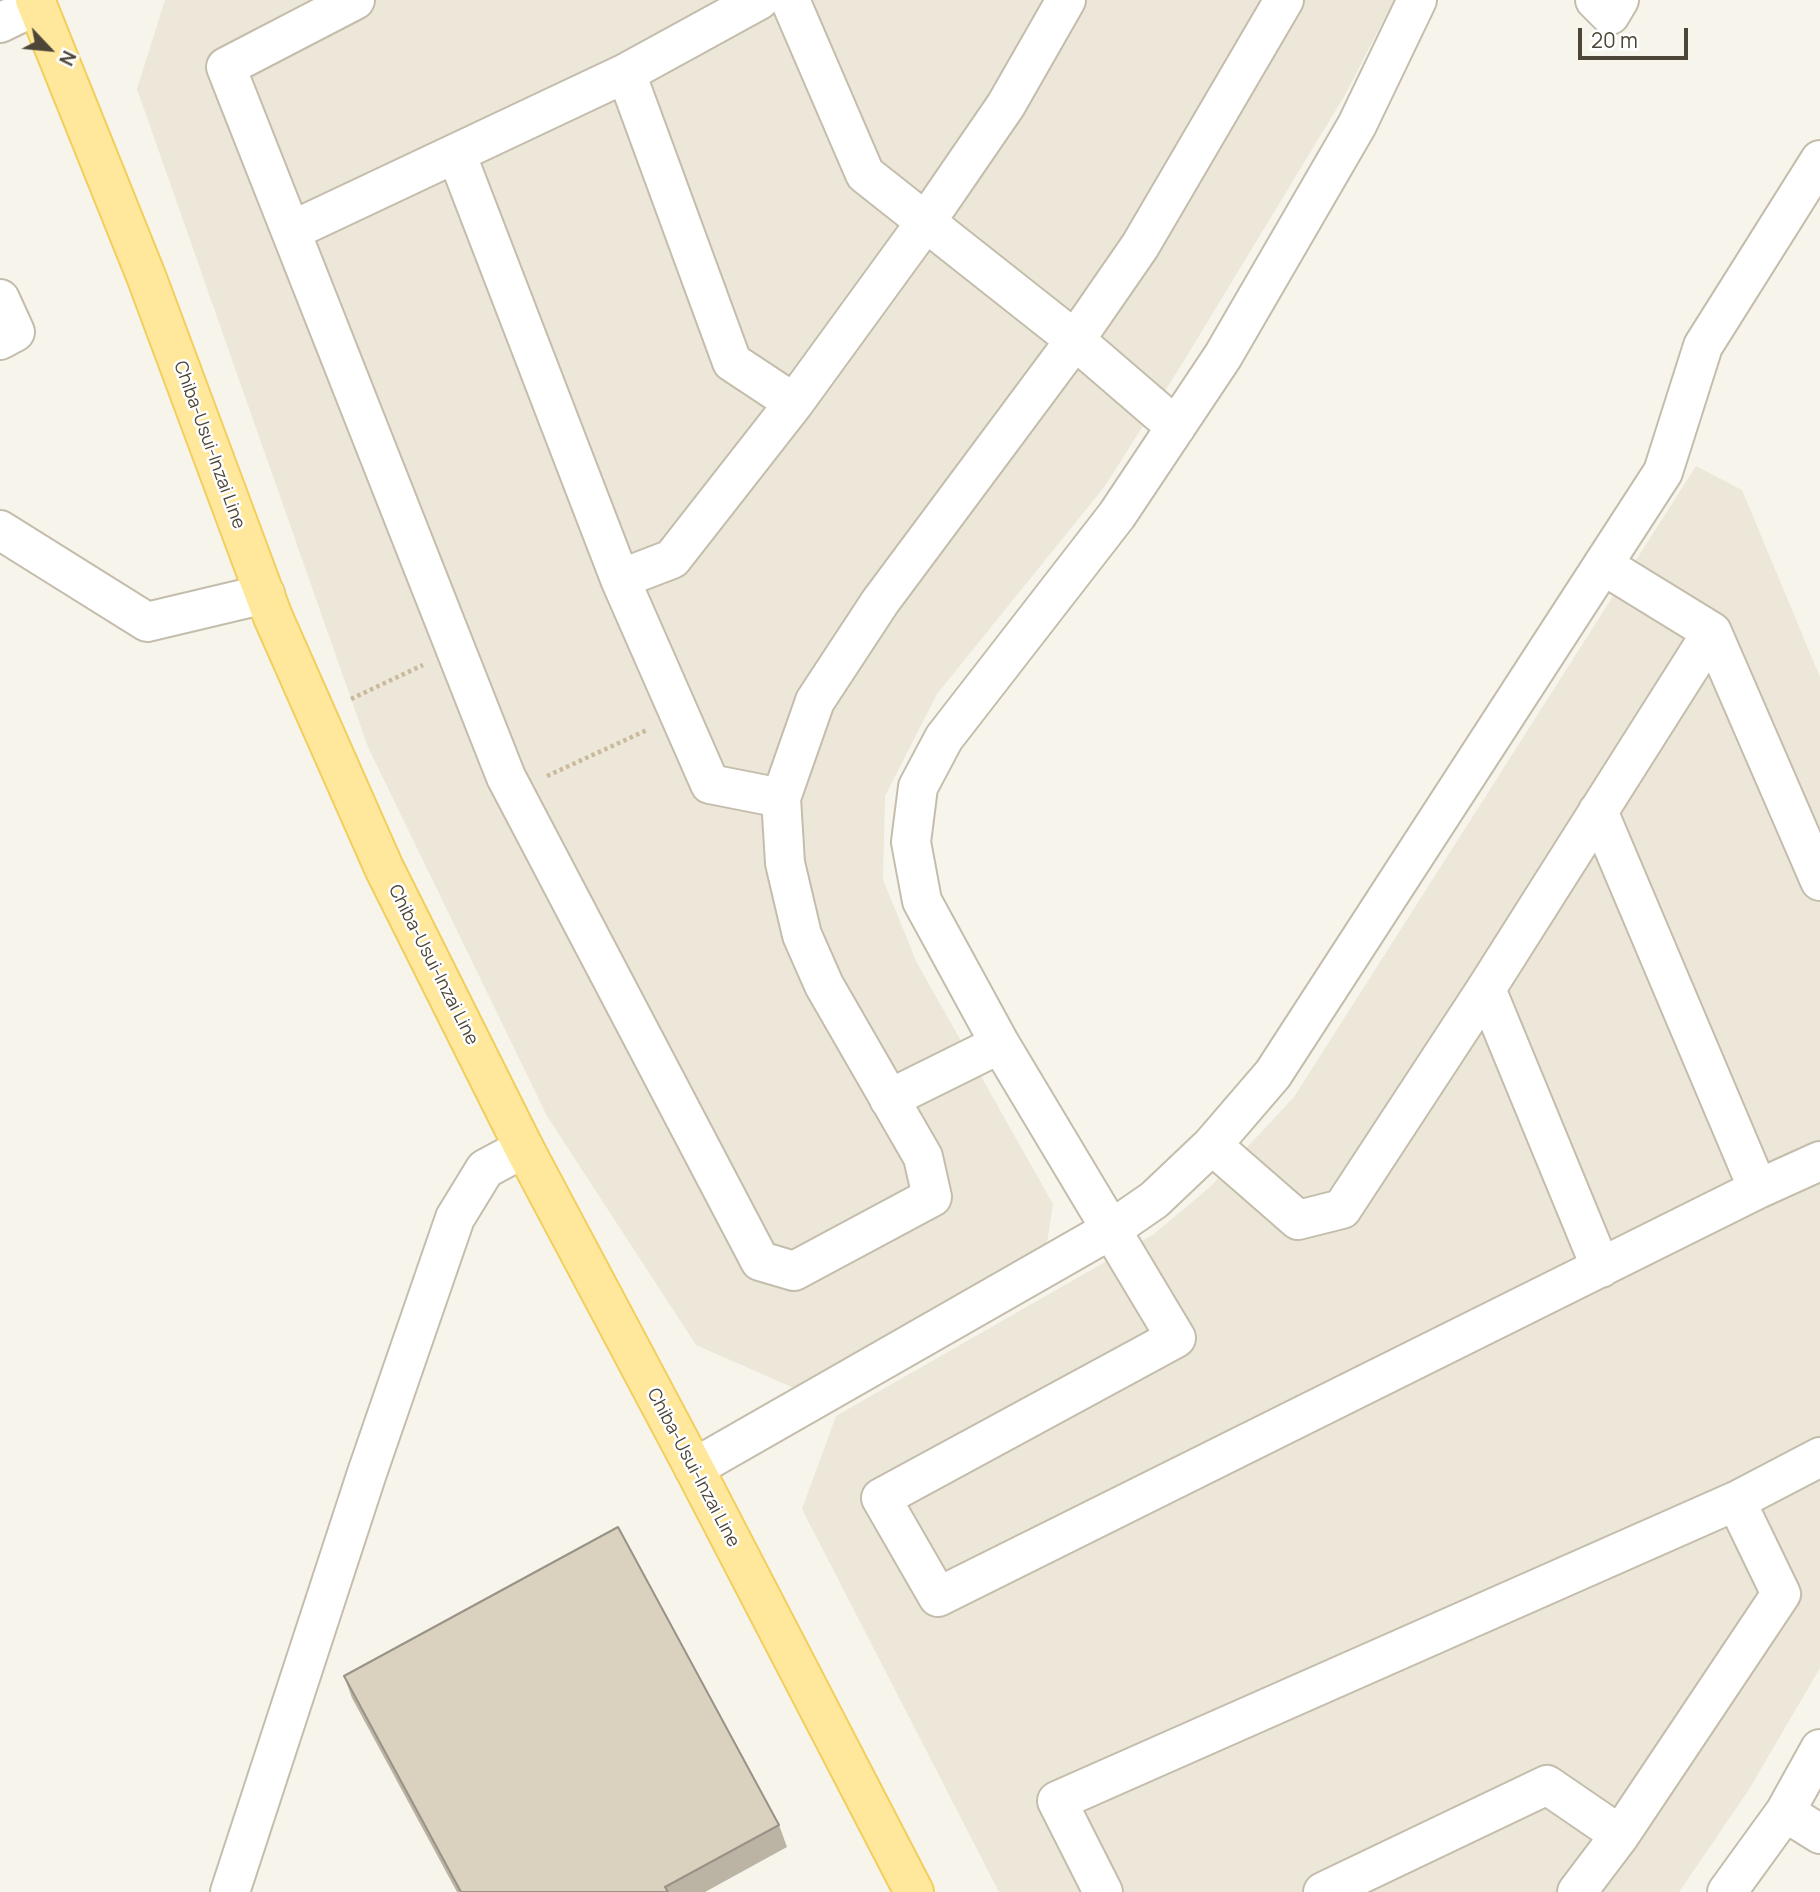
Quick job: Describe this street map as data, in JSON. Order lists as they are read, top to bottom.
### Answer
{
  "streets": {
    "main road": ["Chiba-Usui-Inzai Line"]
  },
  "scale_bar": "20 m",
  "north": "bottom right"
}
